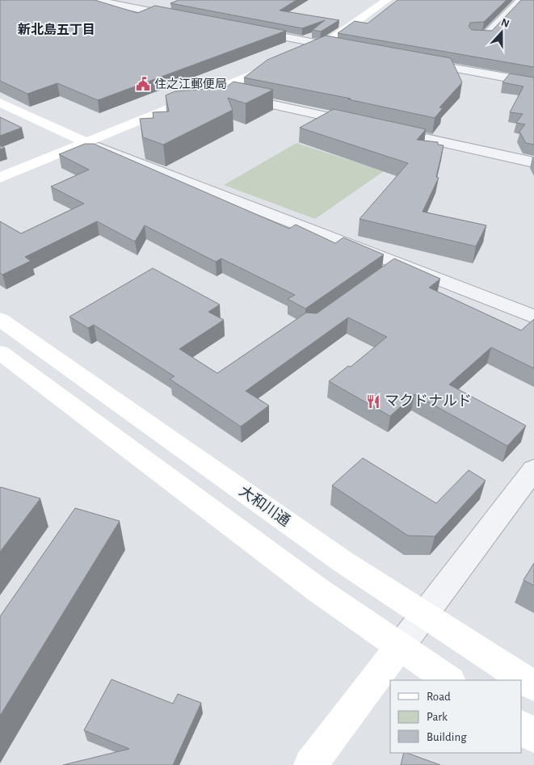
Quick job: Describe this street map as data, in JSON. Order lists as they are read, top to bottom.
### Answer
{
  "streets": {
    "street": ["大和川通"]
  },
  "districts": ["新北島五丁目"],
  "places": {
    "public building": ["住之江郵便局"],
    "restaurant": ["マクドナルド"]
  },
  "legend": ["Road", "Park", "Building"],
  "north": "top"
}
